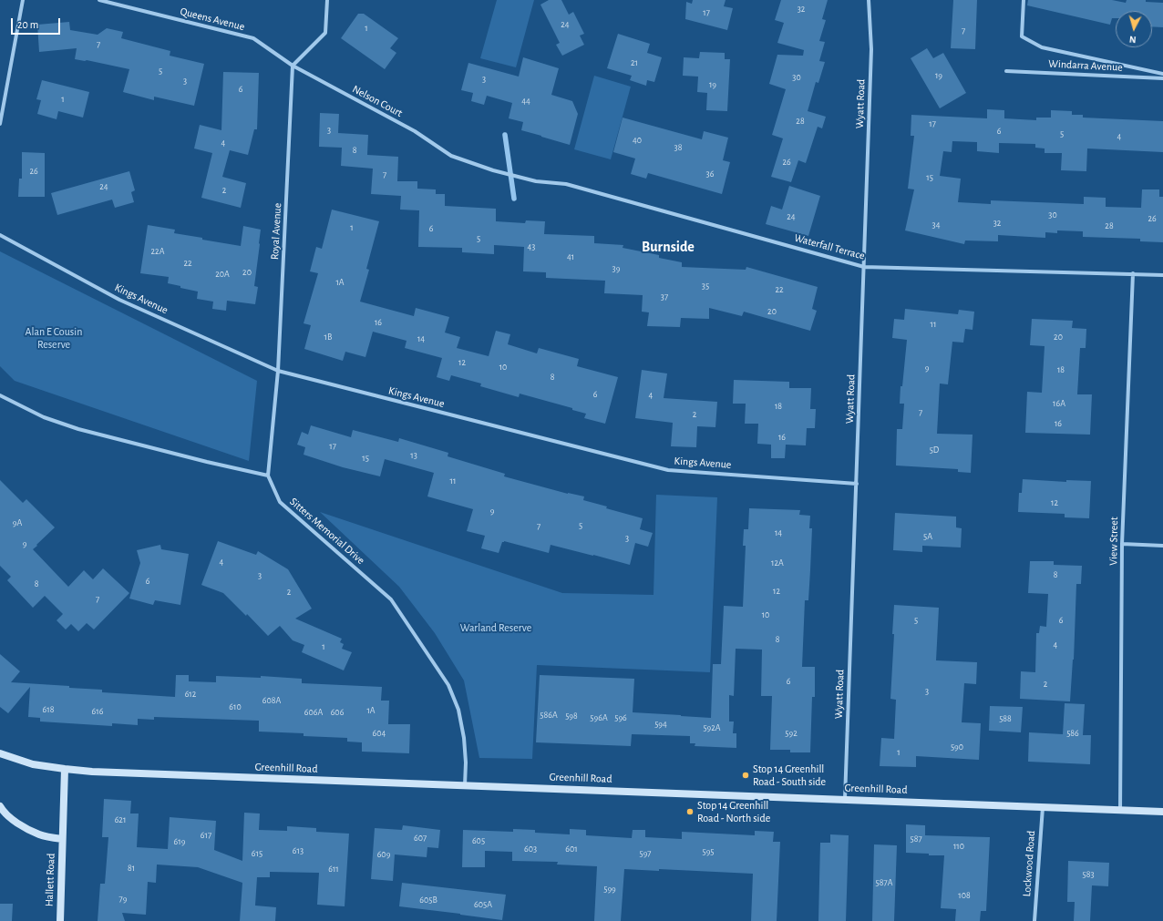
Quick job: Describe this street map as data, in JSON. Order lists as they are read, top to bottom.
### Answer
{
  "streets": {
    "main road": ["Greenhill Road", "Hallett Road"],
    "street": [
      "Queens Avenue",
      "Windarra Avenue",
      "Nelson Court",
      "Wyatt Road",
      "Royal Avenue",
      "Waterfall Terrace",
      "Kings Avenue",
      "Sitters Memorial Drive",
      "View Street",
      "Lockwood Road"
    ]
  },
  "crossings": [
    ["Queens Avenue", "Nelson Court"],
    ["Queens Avenue", "Royal Avenue"],
    ["Nelson Court", "Royal Avenue"],
    ["Nelson Court", "Waterfall Terrace"],
    ["Wyatt Road", "Waterfall Terrace"],
    ["Wyatt Road", "Kings Avenue"],
    ["Wyatt Road", "Greenhill Road"],
    ["Royal Avenue", "Kings Avenue"],
    ["Royal Avenue", "Sitters Memorial Drive"],
    ["Waterfall Terrace", "View Street"],
    ["Sitters Memorial Drive", "Greenhill Road"],
    ["View Street", "Greenhill Road"],
    ["Greenhill Road", "Lockwood Road"],
    ["Greenhill Road", "Hallett Road"]
  ],
  "districts": ["Burnside"],
  "parks": ["Alan E Cousin Reserve", "Warland Reserve"],
  "places": ["Stop 14 Greenhill Road - South side", "Stop 14 Greenhill Road - North side"],
  "house_numbers": [
    "32",
    "17",
    "24",
    "1",
    "7",
    "7",
    "21",
    "5",
    "19",
    "30",
    "3",
    "3",
    "19",
    "6",
    "1",
    "44",
    "28",
    "17",
    "3",
    "6",
    "5",
    "4",
    "40",
    "4",
    "38",
    "8",
    "26",
    "26",
    "36",
    "7",
    "15",
    "24",
    "2",
    "30",
    "24",
    "26",
    "32",
    "34",
    "28",
    "1",
    "6",
    "5",
    "43",
    "22A",
    "41",
    "22",
    "39",
    "20",
    "20A",
    "1A",
    "35",
    "22",
    "37",
    "20",
    "16",
    "11",
    "1B",
    "20",
    "14",
    "12",
    "10",
    "9",
    "18",
    "8",
    "6",
    "4",
    "16A",
    "18",
    "7",
    "2",
    "16",
    "16",
    "17",
    "5D",
    "13",
    "15",
    "11",
    "12",
    "9",
    "9A",
    "5",
    "7",
    "14",
    "5A",
    "3",
    "9",
    "4",
    "12A",
    "8",
    "3",
    "6",
    "8",
    "12",
    "2",
    "7",
    "10",
    "5",
    "6",
    "8",
    "4",
    "1",
    "6",
    "2",
    "3",
    "612",
    "608A",
    "610",
    "618",
    "1A",
    "616",
    "606A",
    "606",
    "586A",
    "598",
    "596A",
    "596",
    "588",
    "594",
    "592A",
    "604",
    "592",
    "586",
    "590",
    "1",
    "621",
    "617",
    "607",
    "587",
    "605",
    "619",
    "110",
    "603",
    "601",
    "613",
    "595",
    "615",
    "597",
    "609",
    "81",
    "611",
    "583",
    "587A",
    "599",
    "108",
    "79",
    "605B",
    "605A"
  ],
  "scale_bar": "20 m",
  "north": "bottom"
}
